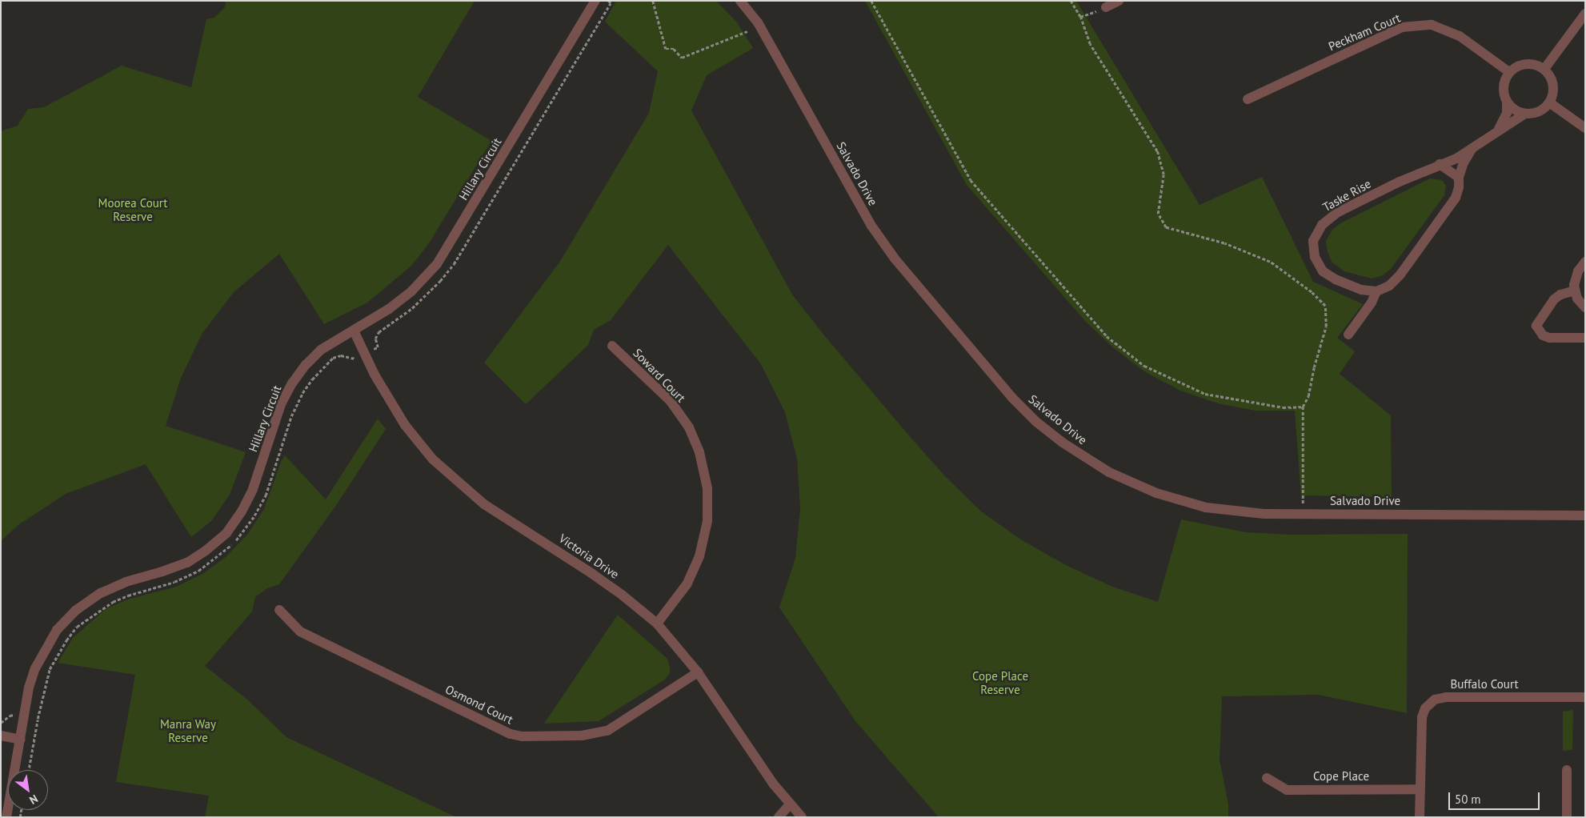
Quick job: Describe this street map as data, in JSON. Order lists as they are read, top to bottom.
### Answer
{
  "streets": {
    "street": [
      "Peckham Court",
      "Hillary Circuit",
      "Salvado Drive",
      "Taske Rise",
      "Soward Court",
      "Victoria Drive",
      "Buffalo Court",
      "Osmond Court",
      "Cope Place"
    ]
  },
  "crossings": [
    ["Peckham Court", "Taske Rise"],
    ["Hillary Circuit", "Victoria Drive"],
    ["Soward Court", "Victoria Drive"],
    ["Victoria Drive", "Osmond Court"],
    ["Buffalo Court", "Cope Place"]
  ],
  "parks": ["Moorea Court Reserve", "Cope Place Reserve", "Manra Way Reserve"],
  "scale_bar": "50 m",
  "north": "bottom right"
}
